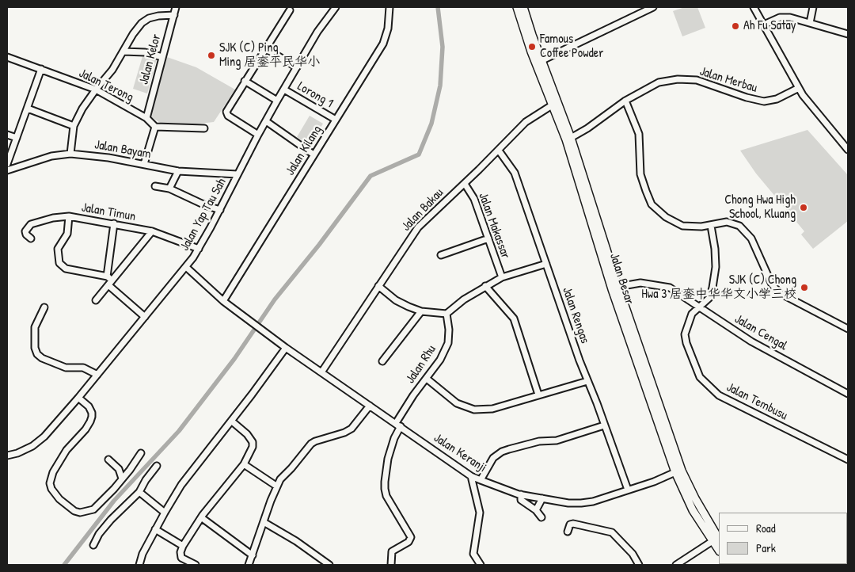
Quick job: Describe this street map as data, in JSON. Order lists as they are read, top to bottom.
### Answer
{
  "streets": {
    "main road": ["Jalan Besar"],
    "street": [
      "Jalan Kelor",
      "Jalan Merbau",
      "Jalan Terong",
      "Lorong 1",
      "Jalan Bayam",
      "Jalan Kilang",
      "Jalan Bakau",
      "Jalan Timun",
      "Jalan Yap Tau Sah",
      "Jalan Makassar",
      "Jalan Rengas",
      "Jalan Cengal",
      "Jalan Rhu",
      "Jalan Tembusu",
      "Jalan Keranji"
    ]
  },
  "crossings": [
    ["Jalan Kelor", "Jalan Terong"],
    ["Jalan Merbau", "Jalan Besar"],
    ["Lorong 1", "Jalan Kilang"],
    ["Lorong 1", "Jalan Yap Tau Sah"],
    ["Jalan Bayam", "Jalan Yap Tau Sah"],
    ["Jalan Kilang", "Jalan Keranji"],
    ["Jalan Bakau", "Jalan Makassar"],
    ["Jalan Bakau", "Jalan Besar"],
    ["Jalan Bakau", "Jalan Rengas"],
    ["Jalan Bakau", "Jalan Keranji"],
    ["Jalan Timun", "Jalan Yap Tau Sah"],
    ["Jalan Besar", "Jalan Cengal"],
    ["Jalan Besar", "Jalan Keranji"],
    ["Jalan Rengas", "Jalan Keranji"],
    ["Jalan Cengal", "Jalan Tembusu"],
    ["Jalan Rhu", "Jalan Keranji"]
  ],
  "places": [
    "Ah Fu Satay",
    "Famous Coffee Powder",
    "SJK (C) Ping Ming 居銮平民华小",
    "Chong Hwa High School, Kluang",
    "SJK (C) Chong Hwa 3 居銮中华华文小学三校"
  ],
  "legend": ["Road", "Park"]
}
